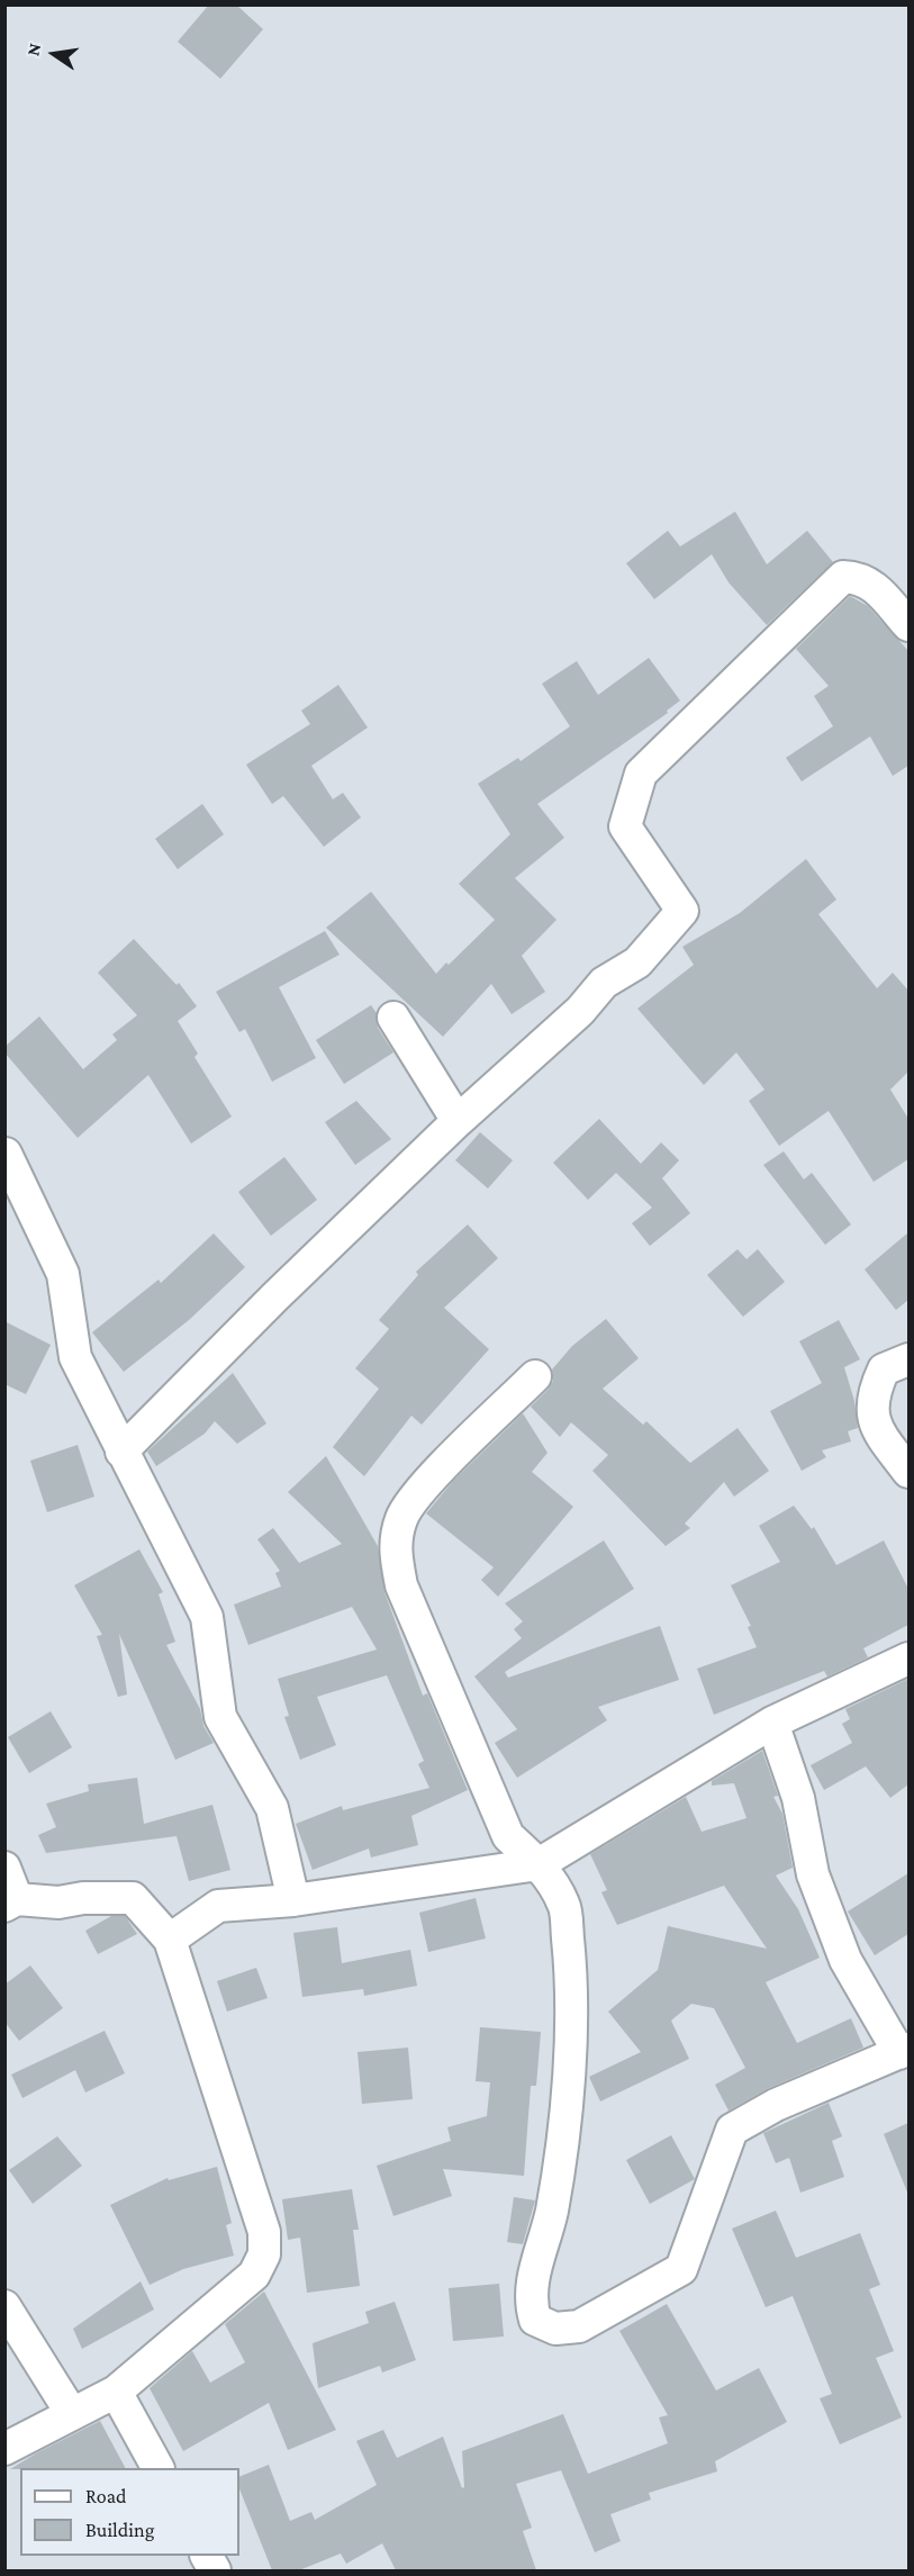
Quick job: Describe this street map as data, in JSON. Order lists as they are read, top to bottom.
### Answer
{
  "legend": ["Road", "Building"],
  "north": "left"
}
